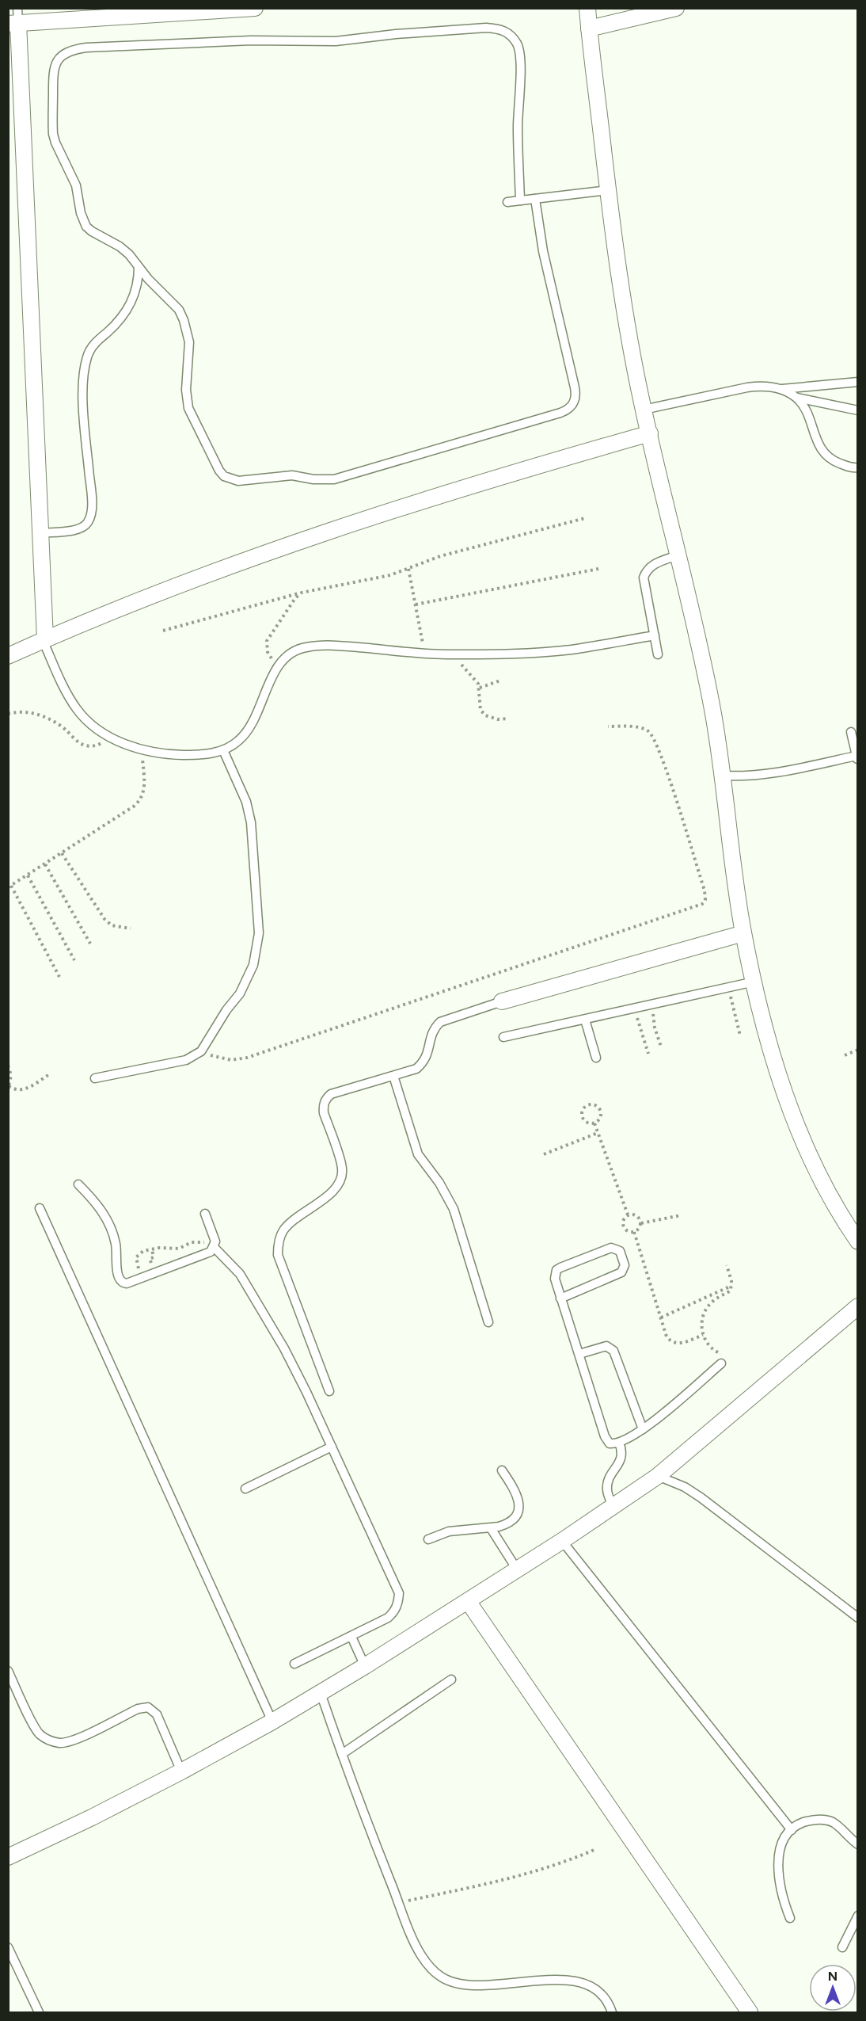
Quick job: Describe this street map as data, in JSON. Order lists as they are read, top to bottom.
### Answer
{
  "north": "top"
}
